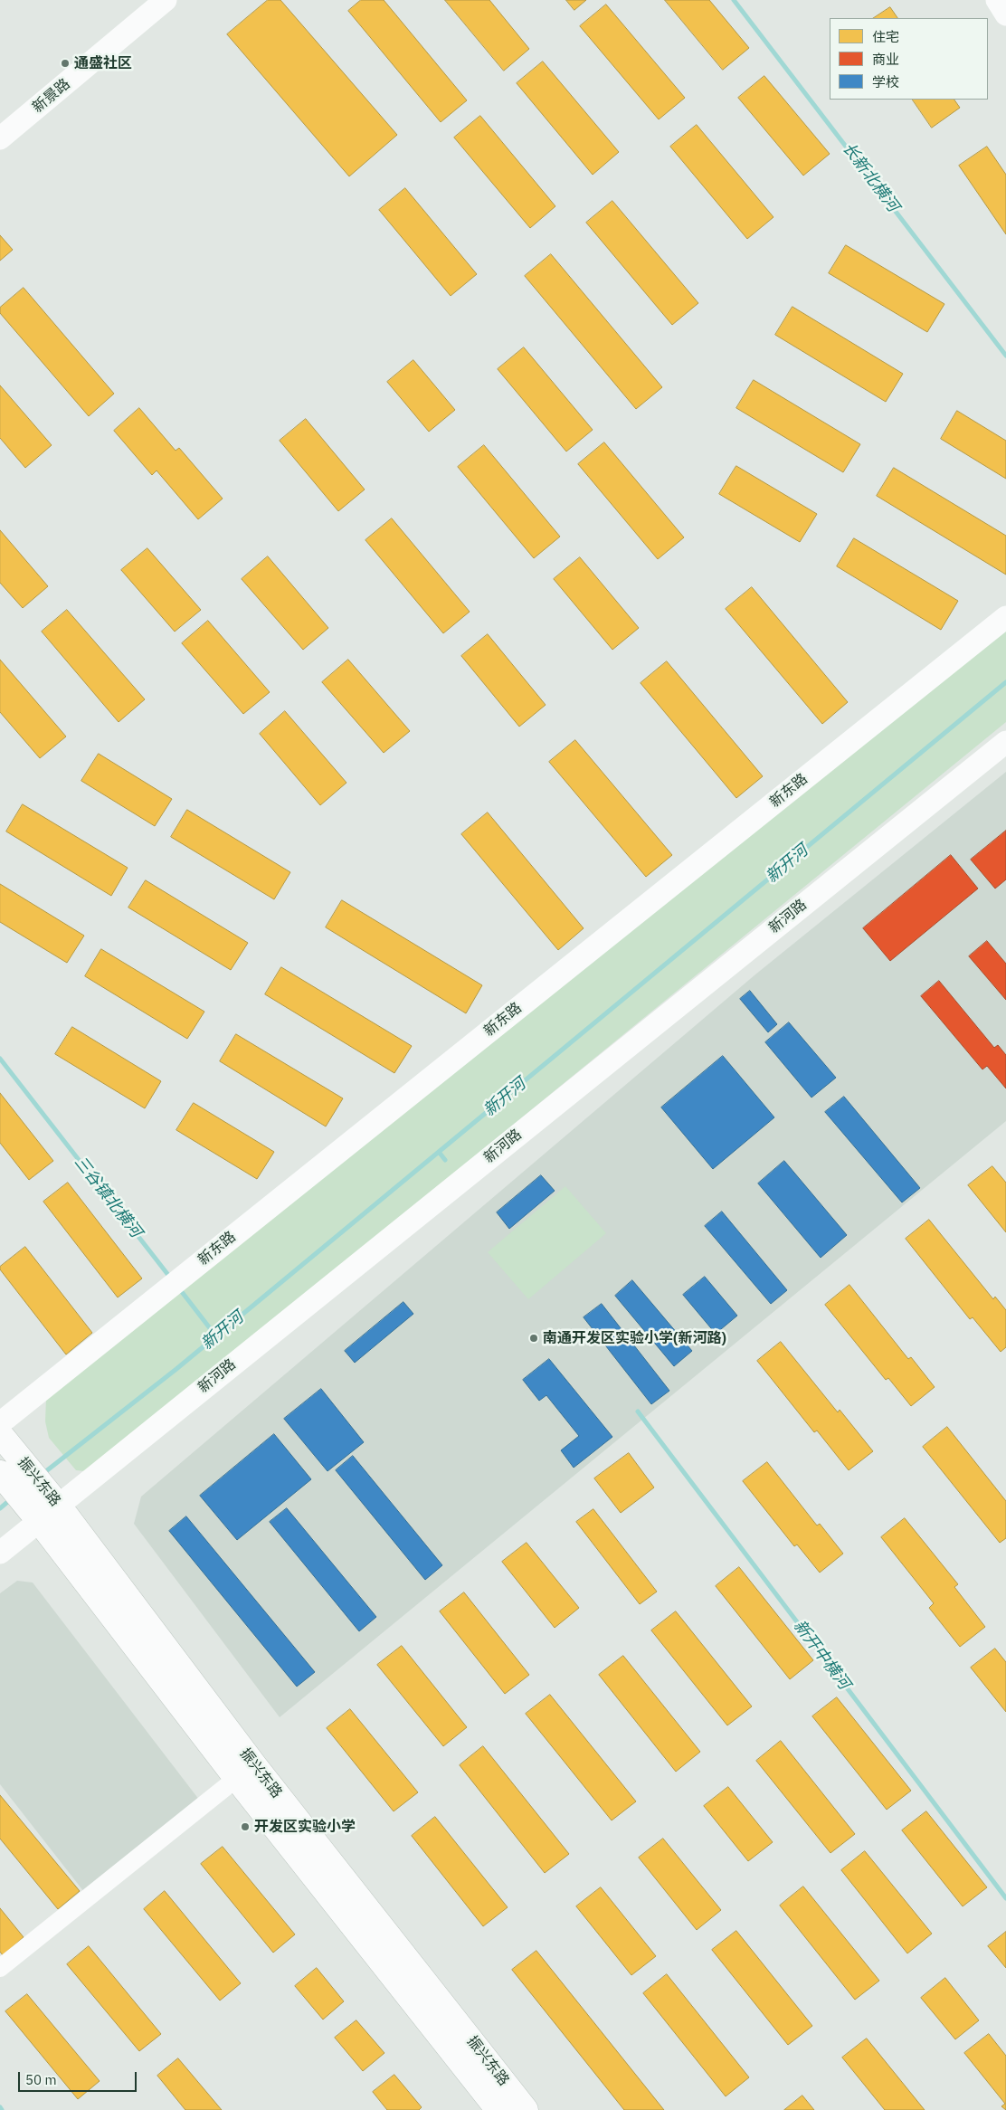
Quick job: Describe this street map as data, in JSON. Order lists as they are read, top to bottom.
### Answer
{
  "streets": {
    "main road": ["振兴东路"],
    "street": ["新景路", "新东路", "新河路"]
  },
  "crossings": [
    ["新河路", "振兴东路"]
  ],
  "water": [
    "长新北横河",
    "新开河",
    "三谷镇北横河",
    "新开中横河"
  ],
  "places": ["通盛社区", "南通开发区实验小学(新河路)", "开发区实验小学"],
  "legend": ["住宅", "商业", "学校"],
  "scale_bar": "50 m"
}
